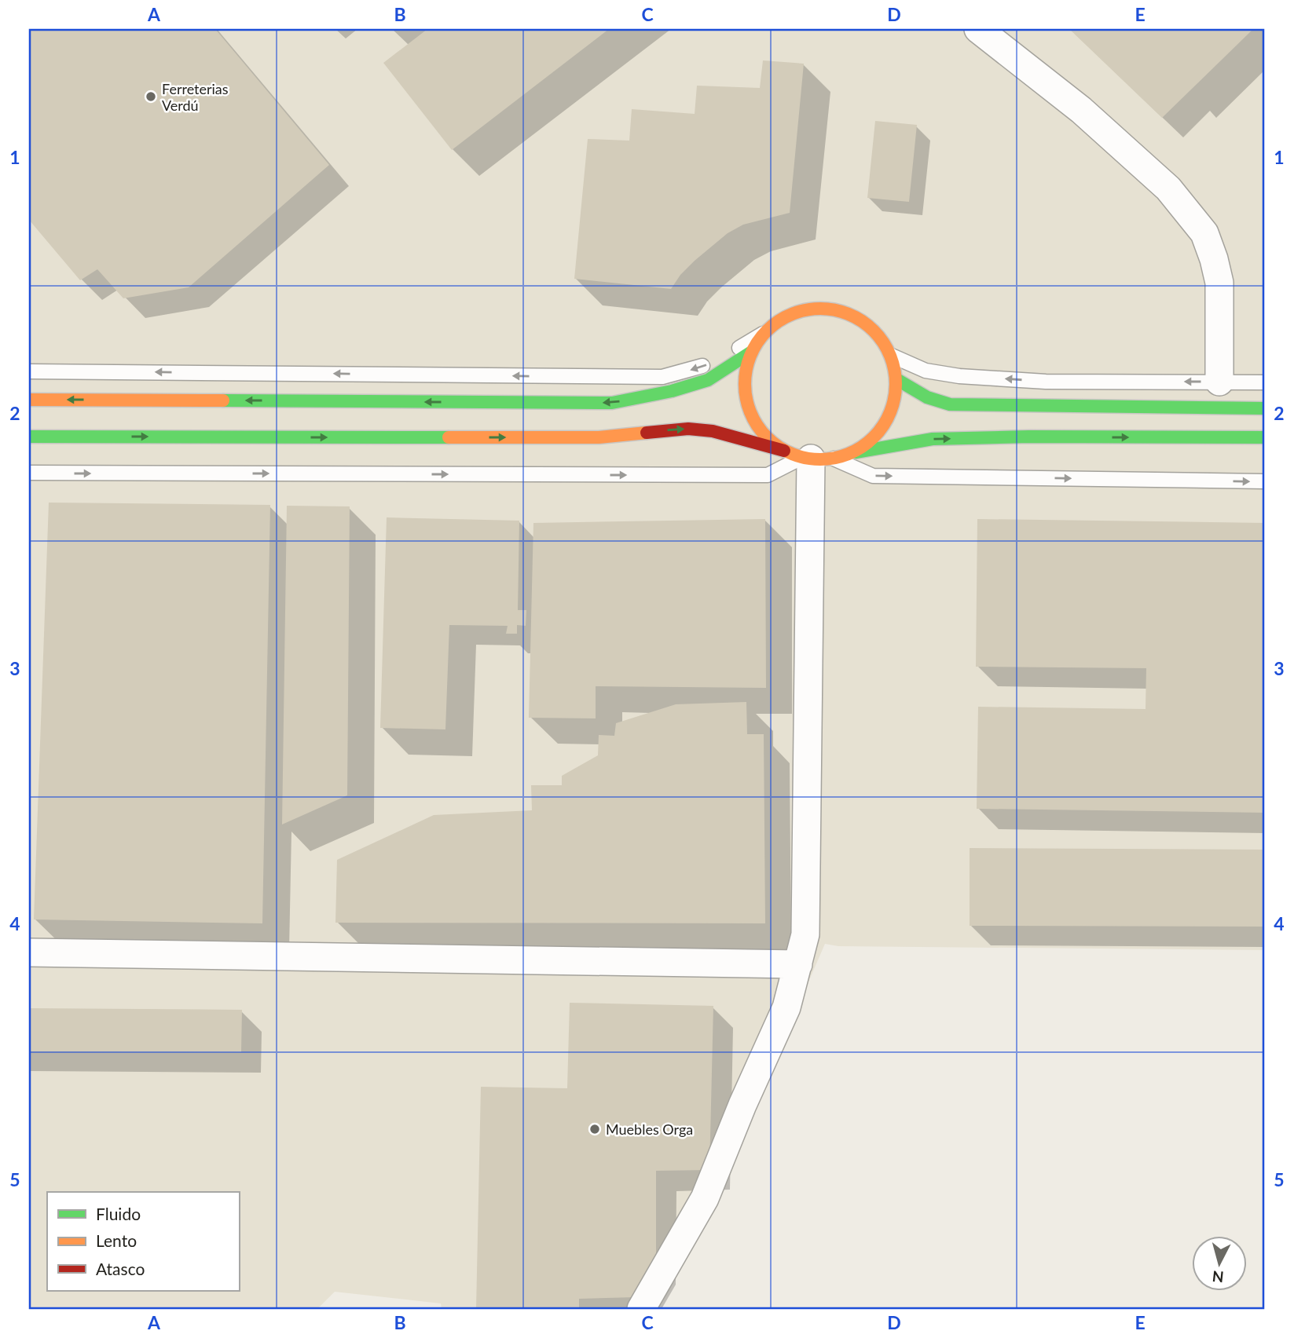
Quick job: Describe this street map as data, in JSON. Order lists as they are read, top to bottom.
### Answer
{
  "places": ["Ferreterias Verdú", "Muebles Orga"],
  "legend": ["Fluido", "Lento", "Atasco"],
  "north": "bottom",
  "grid": {
    "columns": [
      "A",
      "B",
      "C",
      "D",
      "E"
    ],
    "rows": [
      "1",
      "2",
      "3",
      "4",
      "5"
    ]
  }
}
